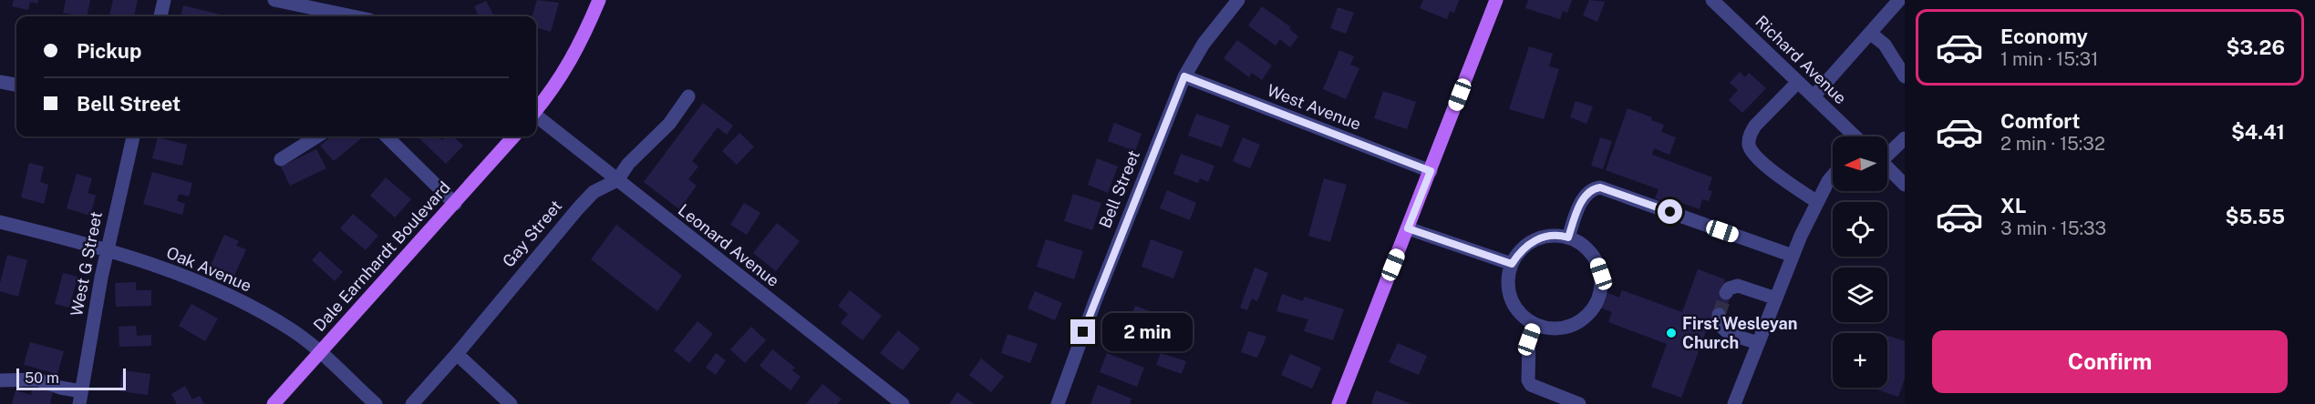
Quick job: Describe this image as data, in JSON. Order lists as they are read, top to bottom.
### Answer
{
  "streets": {
    "main road": ["Dale Earnhardt Boulevard"],
    "street": [
      "Richard Avenue",
      "West Avenue",
      "Bell Street",
      "Gay Street",
      "Leonard Avenue",
      "West G Street",
      "Oak Avenue"
    ]
  },
  "crossings": [
    ["West Avenue", "Bell Street"],
    ["Gay Street", "Leonard Avenue"],
    ["Dale Earnhardt Boulevard", "Oak Avenue"],
    ["West G Street", "Oak Avenue"]
  ],
  "places": ["First Wesleyan Church"],
  "scale_bar": "50 m",
  "north": "left",
  "page": {
    "list": [
      {
        "name": "Economy",
        "note": "1 min · 15:31",
        "value": "$3.26"
      },
      {
        "name": "Comfort",
        "note": "2 min · 15:32",
        "value": "$4.41"
      },
      {
        "name": "XL",
        "note": "3 min · 15:33",
        "value": "$5.55"
      }
    ],
    "banner": ["Pickup", "Bell Street"],
    "map_buttons": "+",
    "bubble": "2 min",
    "buttons": "Confirm",
    "scale": "50 m"
  }
}
